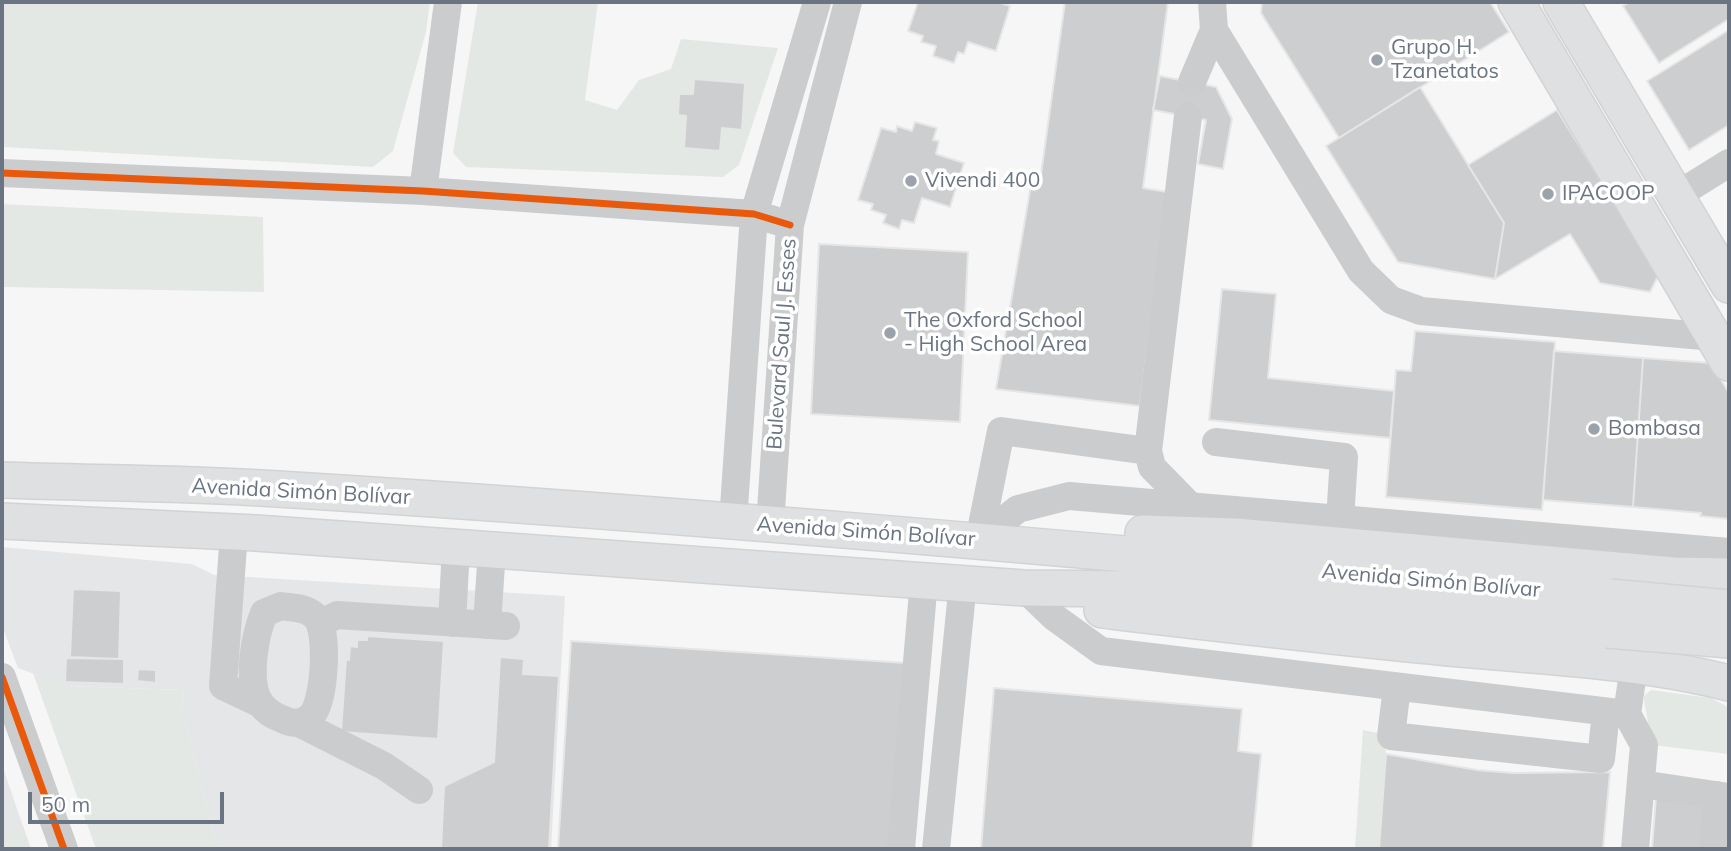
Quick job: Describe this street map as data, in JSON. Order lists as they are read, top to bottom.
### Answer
{
  "streets": {
    "main road": ["Avenida Simón Bolívar"],
    "street": ["Bulevard Saul J. Esses"]
  },
  "crossings": [
    ["Bulevard Saul J. Esses", "Avenida Simón Bolívar"]
  ],
  "places": [
    "Grupo H. Tzanetatos",
    "Vivendi 400",
    "IPACOOP",
    "The Oxford School - High School Area",
    "Bombasa"
  ],
  "scale_bar": "50 m"
}
